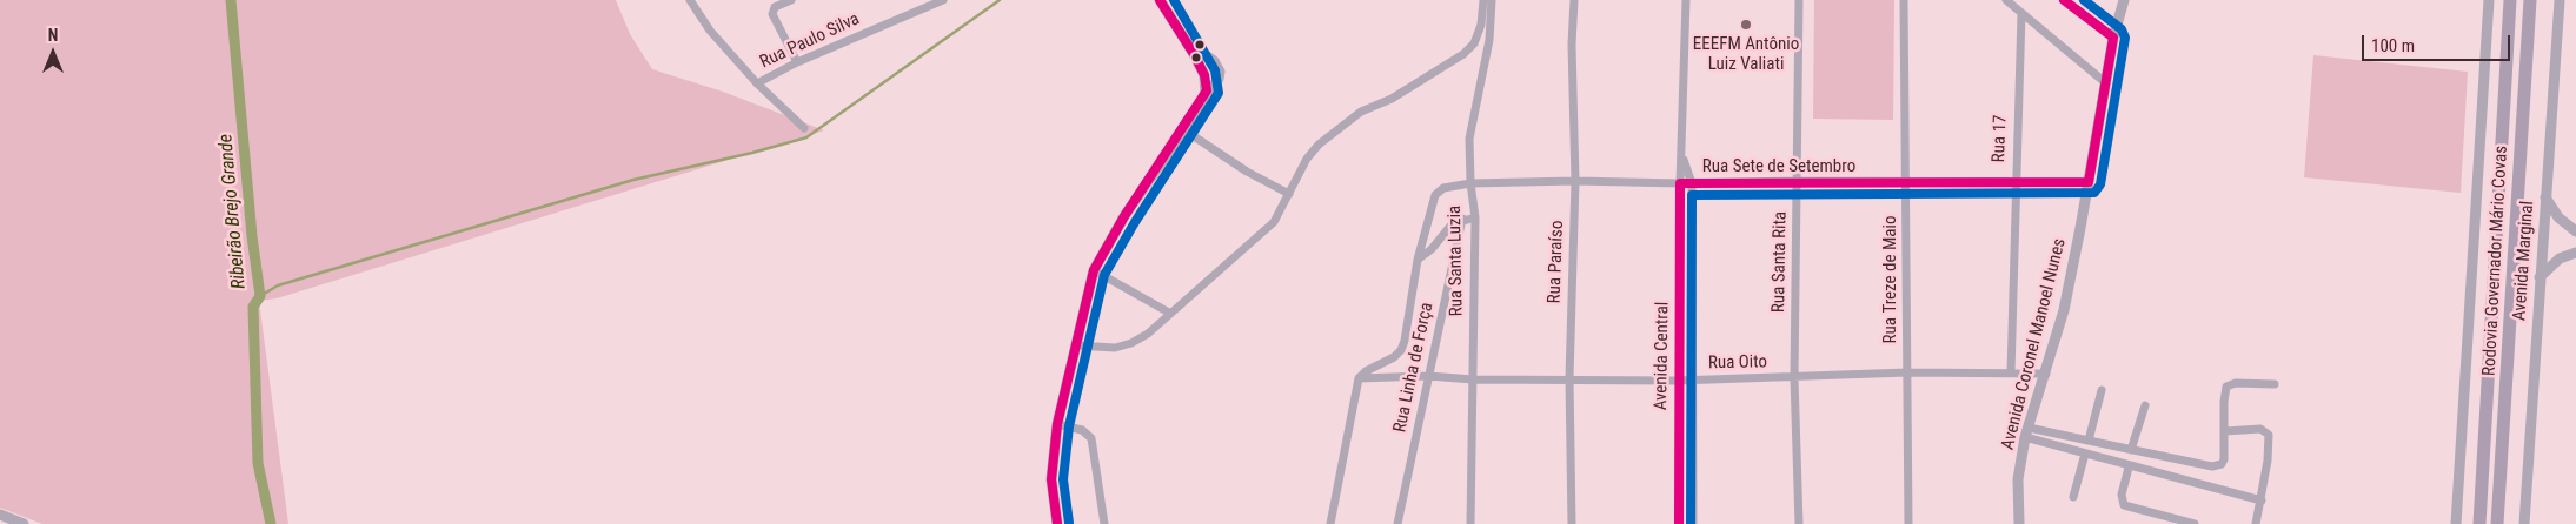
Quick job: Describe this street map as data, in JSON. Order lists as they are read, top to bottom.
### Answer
{
  "streets": {
    "main road": ["Rodovia Governador Mário Covas"],
    "street": [
      "Rua Paulo Silva",
      "Rua 17",
      "Rua Sete de Setembro",
      "Rua Santa Luzia",
      "Avenida Marginal",
      "Rua Paraíso",
      "Rua Santa Rita",
      "Rua Treze de Maio",
      "Avenida Coronel Manoel Nunes",
      "Avenida Central",
      "Rua Oito",
      "Rua Linha de Força"
    ]
  },
  "crossings": [
    ["Rua 17", "Rua Sete de Setembro"],
    ["Rua 17", "Rua Oito"],
    ["Rua Sete de Setembro", "Rua Santa Luzia"],
    ["Rua Sete de Setembro", "Rua Paraíso"],
    ["Rua Sete de Setembro", "Rua Santa Rita"],
    ["Rua Sete de Setembro", "Rua Treze de Maio"],
    ["Rua Sete de Setembro", "Avenida Coronel Manoel Nunes"],
    ["Rua Sete de Setembro", "Avenida Central"],
    ["Rua Santa Luzia", "Rua Oito"],
    ["Rua Paraíso", "Rua Oito"],
    ["Rua Santa Rita", "Rua Oito"],
    ["Rua Treze de Maio", "Rua Oito"],
    ["Avenida Coronel Manoel Nunes", "Rua Oito"],
    ["Avenida Central", "Rua Oito"],
    ["Rua Oito", "Rua Linha de Força"]
  ],
  "water": ["Ribeirão Brejo Grande"],
  "places": ["EEEFM Antônio Luiz Valiati"],
  "scale_bar": "100 m",
  "north": "top"
}
